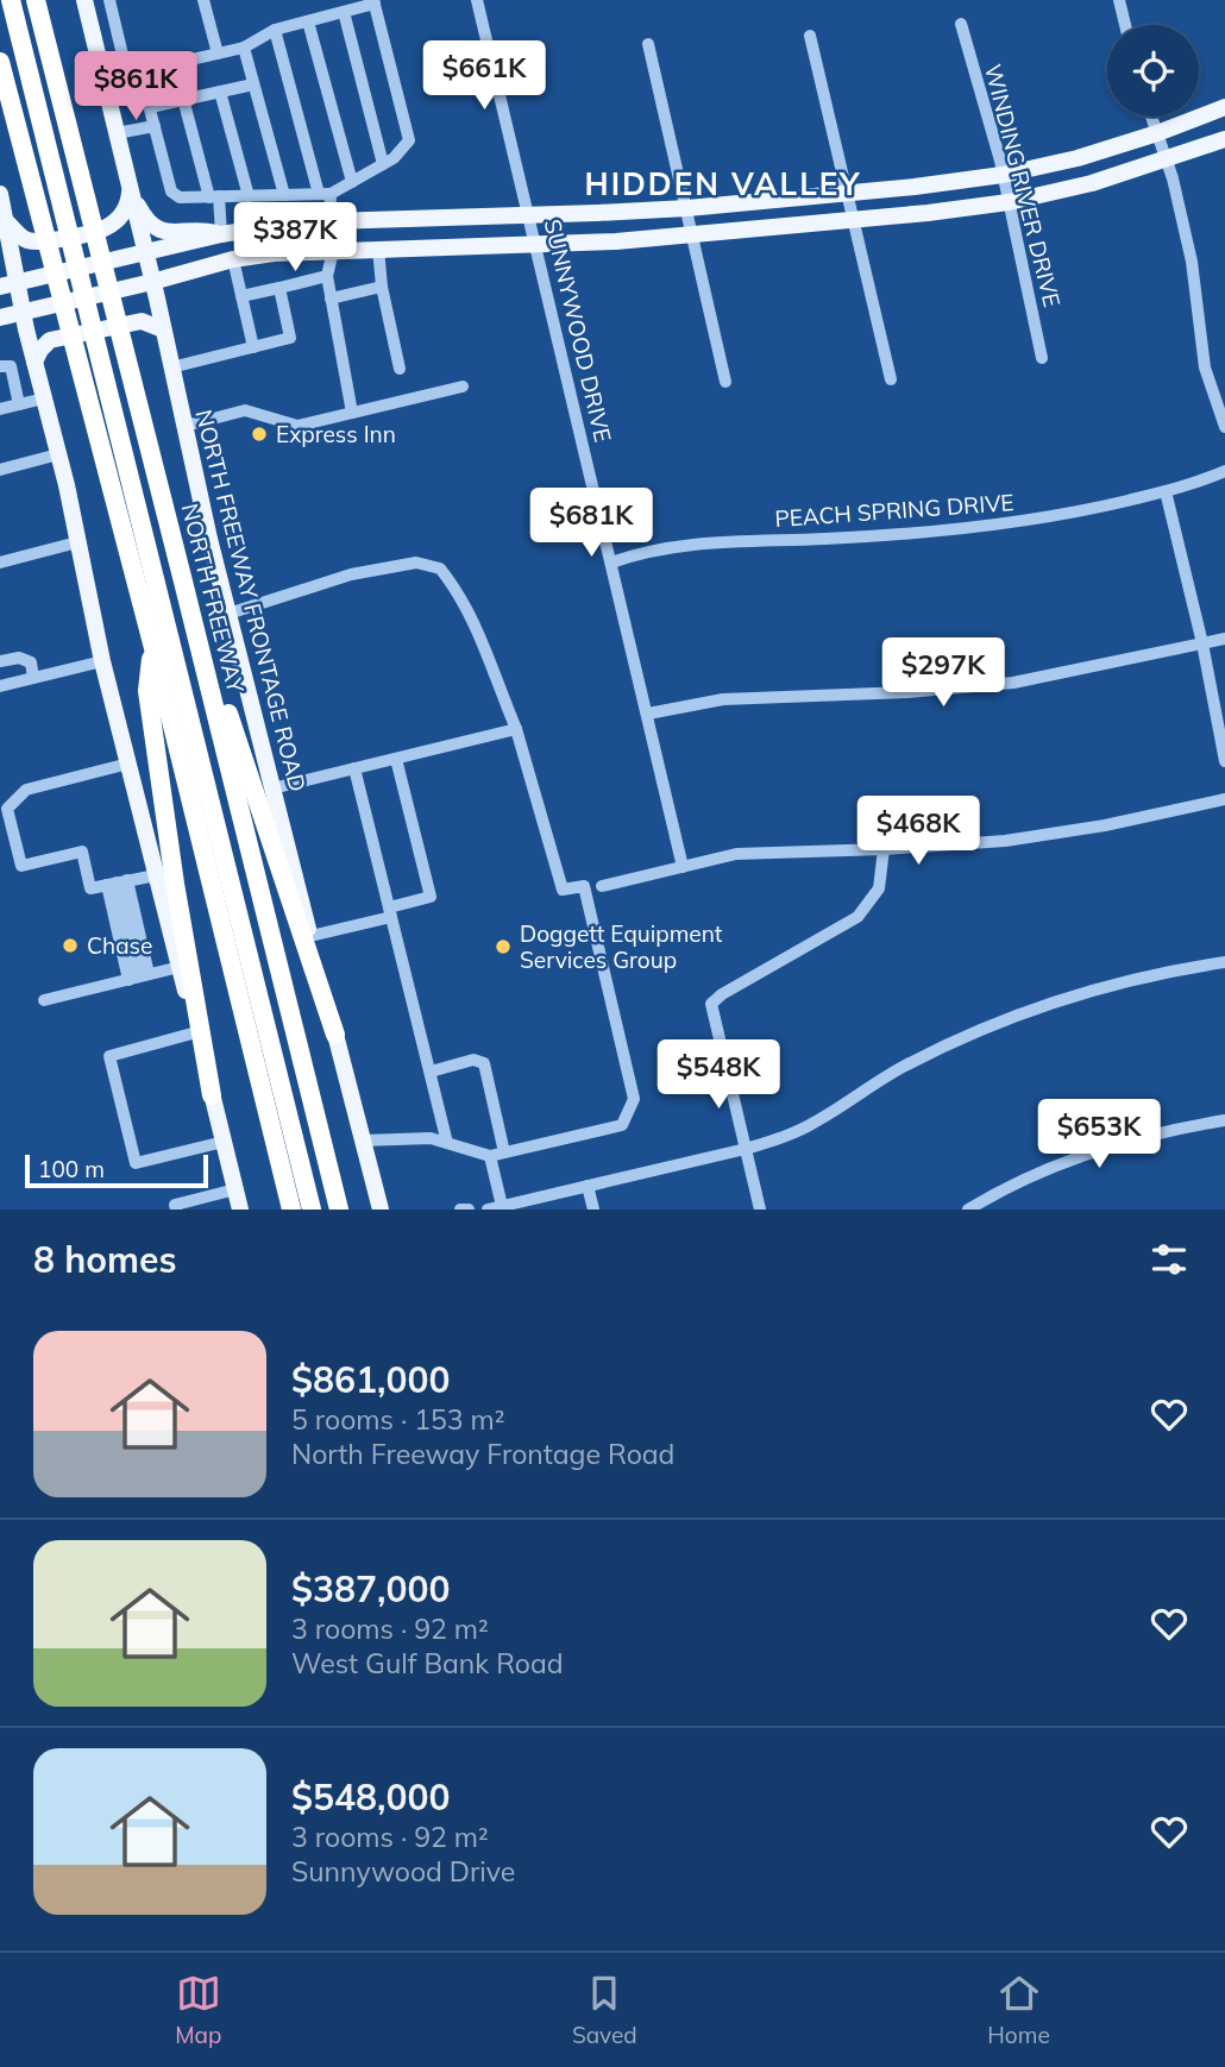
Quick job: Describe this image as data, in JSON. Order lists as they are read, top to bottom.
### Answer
{
  "streets": {
    "highway": ["NORTH FREEWAY"],
    "main road": ["NORTH FREEWAY FRONTAGE ROAD"],
    "street": ["WINDING RIVER DRIVE", "SUNNYWOOD DRIVE", "PEACH SPRING DRIVE"]
  },
  "crossings": [
    ["SUNNYWOOD DRIVE", "PEACH SPRING DRIVE"]
  ],
  "districts": ["HIDDEN VALLEY"],
  "places": ["Express Inn", "Chase", "Doggett Equipment Services Group"],
  "scale_bar": "100 m",
  "page": {
    "price": [
      "$661K",
      "$861K",
      "$387K",
      "$681K",
      "$297K",
      "$468K",
      "$548K",
      "$653K"
    ],
    "scale": "100 m",
    "heading": "8 homes",
    "list": [
      {
        "name": "$861,000",
        "note": "5 rooms · 153 m² · North Freeway Frontage Road"
      },
      {
        "name": "$387,000",
        "note": "3 rooms · 92 m² · West Gulf Bank Road"
      },
      {
        "name": "$548,000",
        "note": "3 rooms · 92 m² · Sunnywood Drive"
      }
    ],
    "tabs": ["Map", "Saved", "Home"]
  }
}
